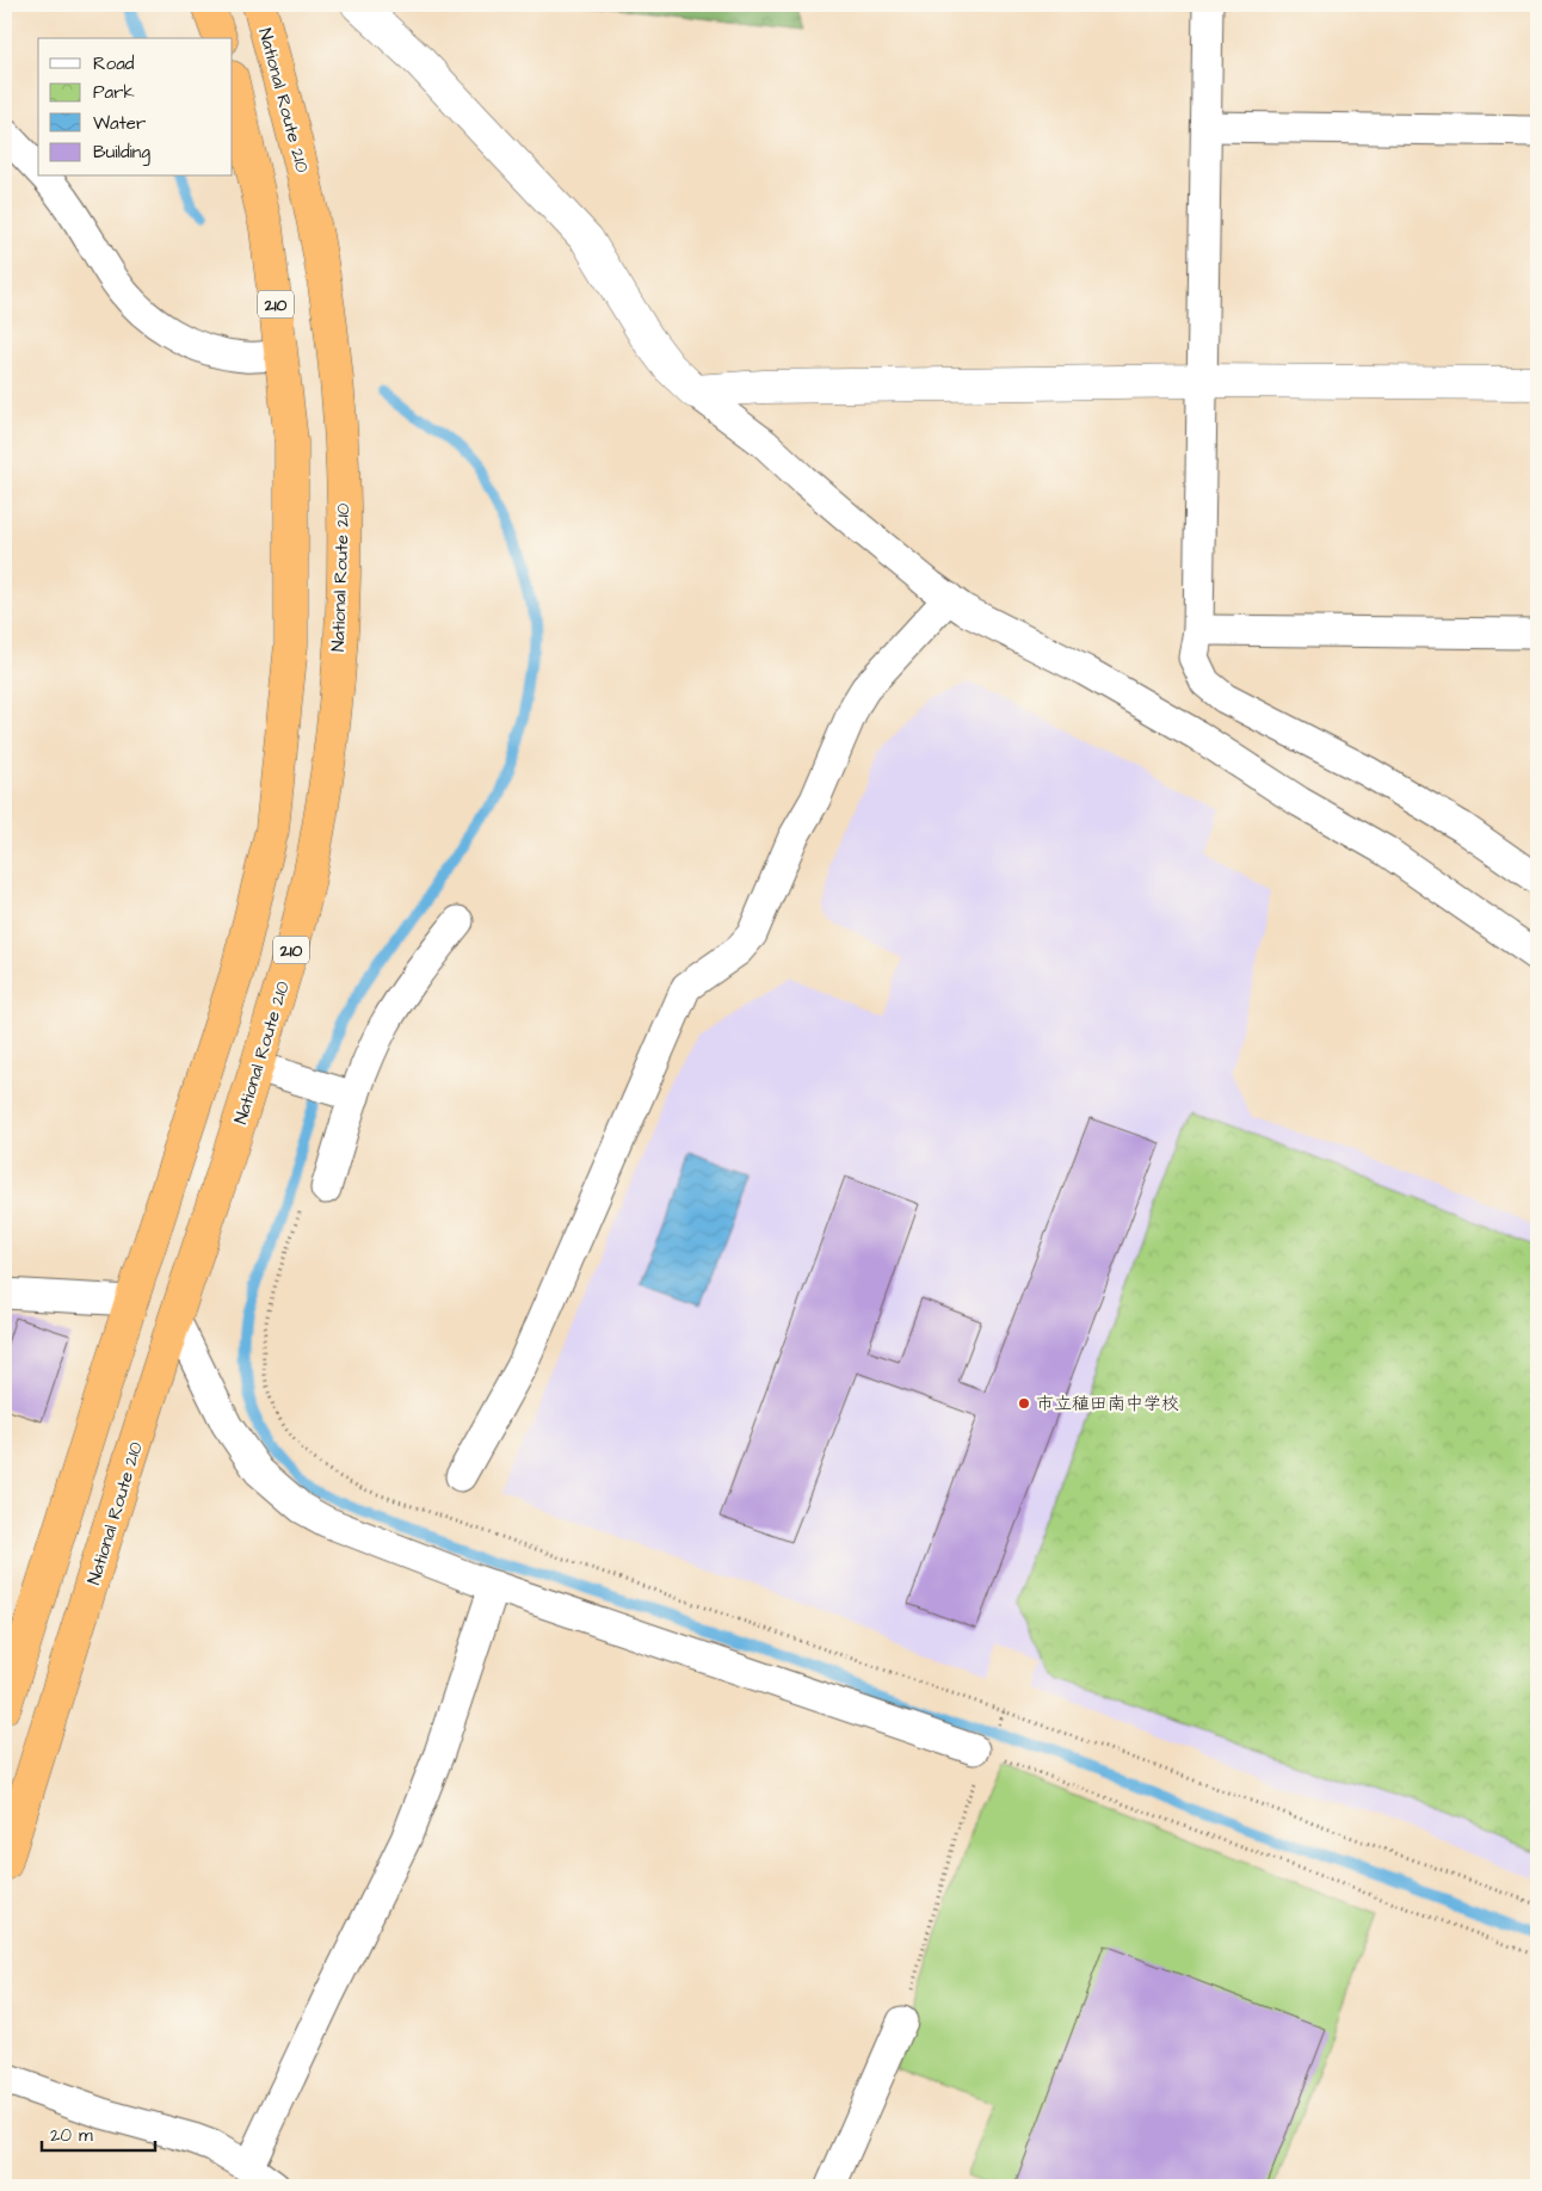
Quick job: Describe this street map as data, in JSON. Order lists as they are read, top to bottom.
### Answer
{
  "streets": {
    "highway": ["National Route 210", "210"]
  },
  "places": ["市立稙田南中学校"],
  "legend": [
    "Road",
    "Park",
    "Water",
    "Building"
  ],
  "scale_bar": "20 m"
}
